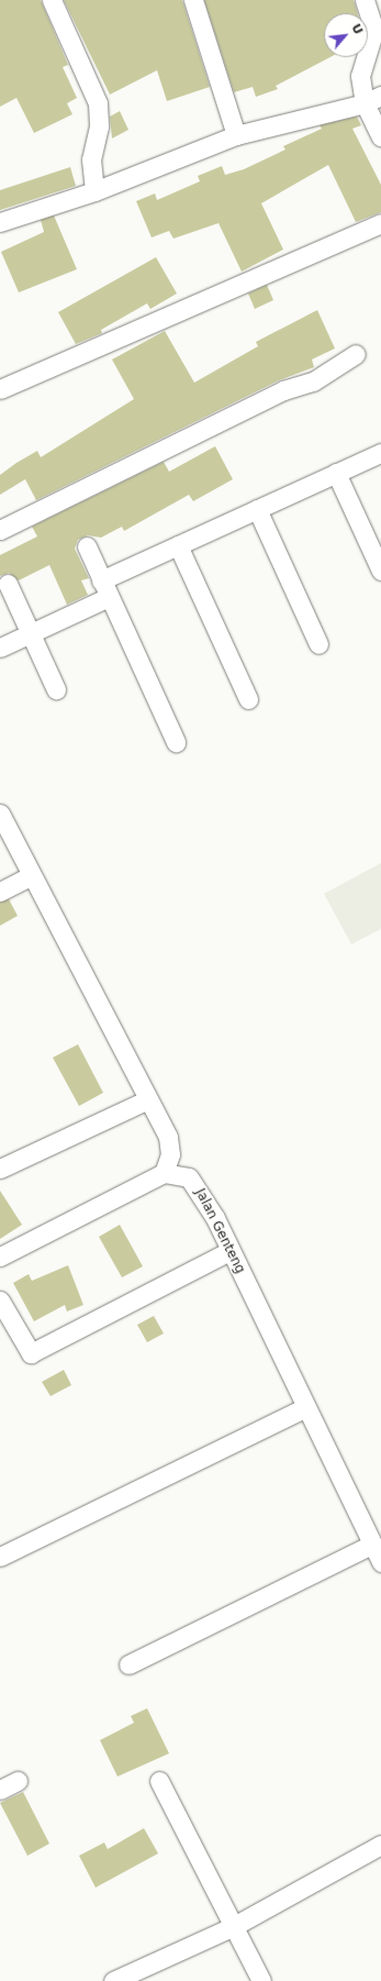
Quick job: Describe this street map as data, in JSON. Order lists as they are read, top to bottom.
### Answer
{
  "streets": {
    "street": ["Jalan Genteng"]
  },
  "north": "top right"
}
